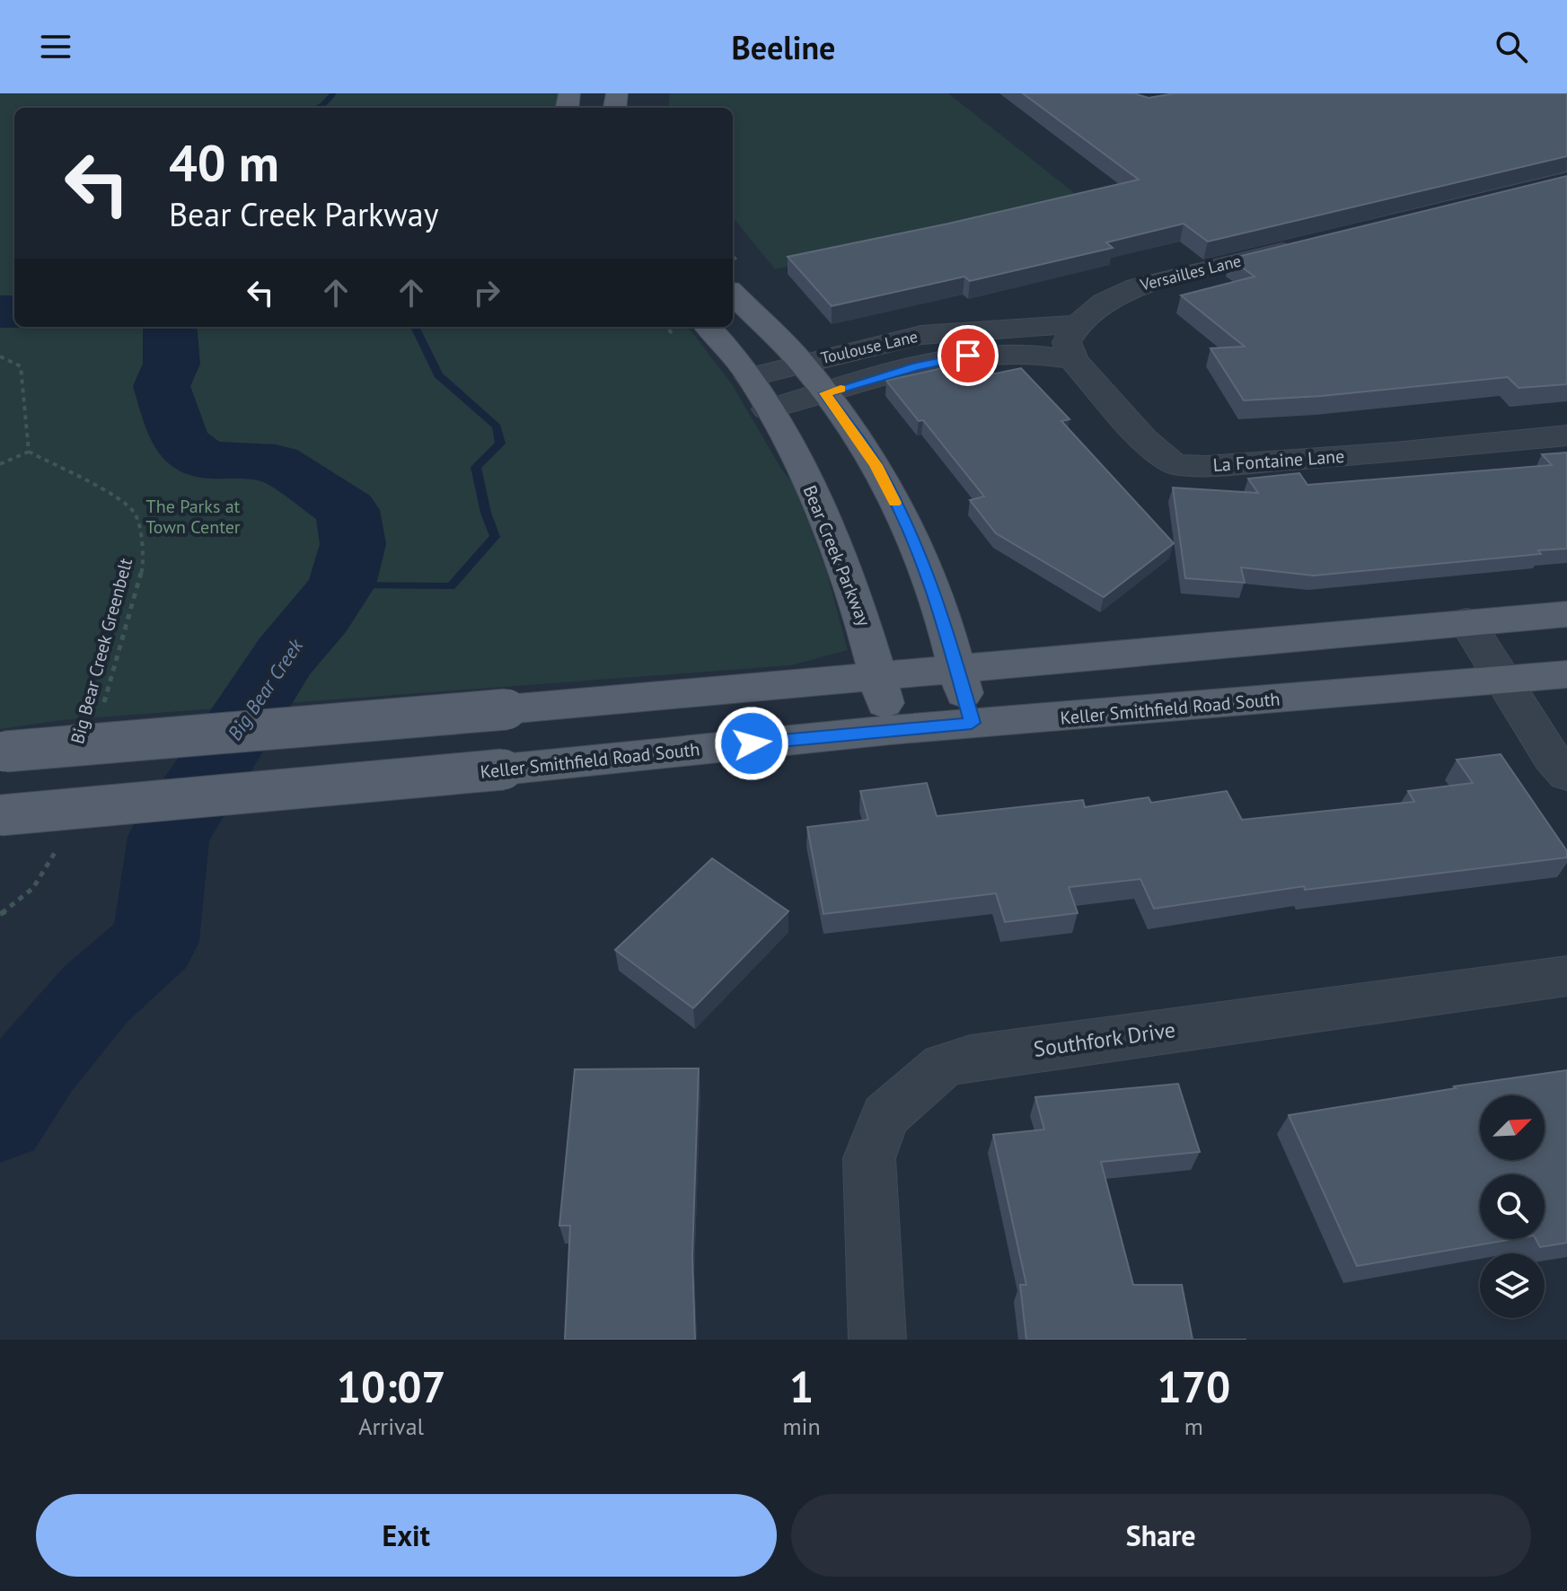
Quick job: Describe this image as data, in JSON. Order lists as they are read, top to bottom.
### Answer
{
  "streets": {
    "main road": ["Bear Creek Parkway", "Keller Smithfield Road South"],
    "street": [
      "Versailles Lane",
      "Toulouse Lane",
      "La Fontaine Lane",
      "Southfork Drive"
    ],
    "path": ["Big Bear Creek Greenbelt"]
  },
  "crossings": [
    ["Versailles Lane", "Toulouse Lane"],
    ["Toulouse Lane", "La Fontaine Lane"],
    ["Toulouse Lane", "Bear Creek Parkway"],
    ["Bear Creek Parkway", "Keller Smithfield Road South"]
  ],
  "water": ["Big Bear Creek"],
  "parks": ["The Parks at Town Center"],
  "north": "top right",
  "page": {
    "header": "Beeline",
    "turn": ["40 m", "Bear Creek Parkway"],
    "eta": [
      "10:07",
      "Arrival",
      "1",
      "min",
      "170",
      "m"
    ],
    "buttons": ["Exit", "Share"]
  }
}
